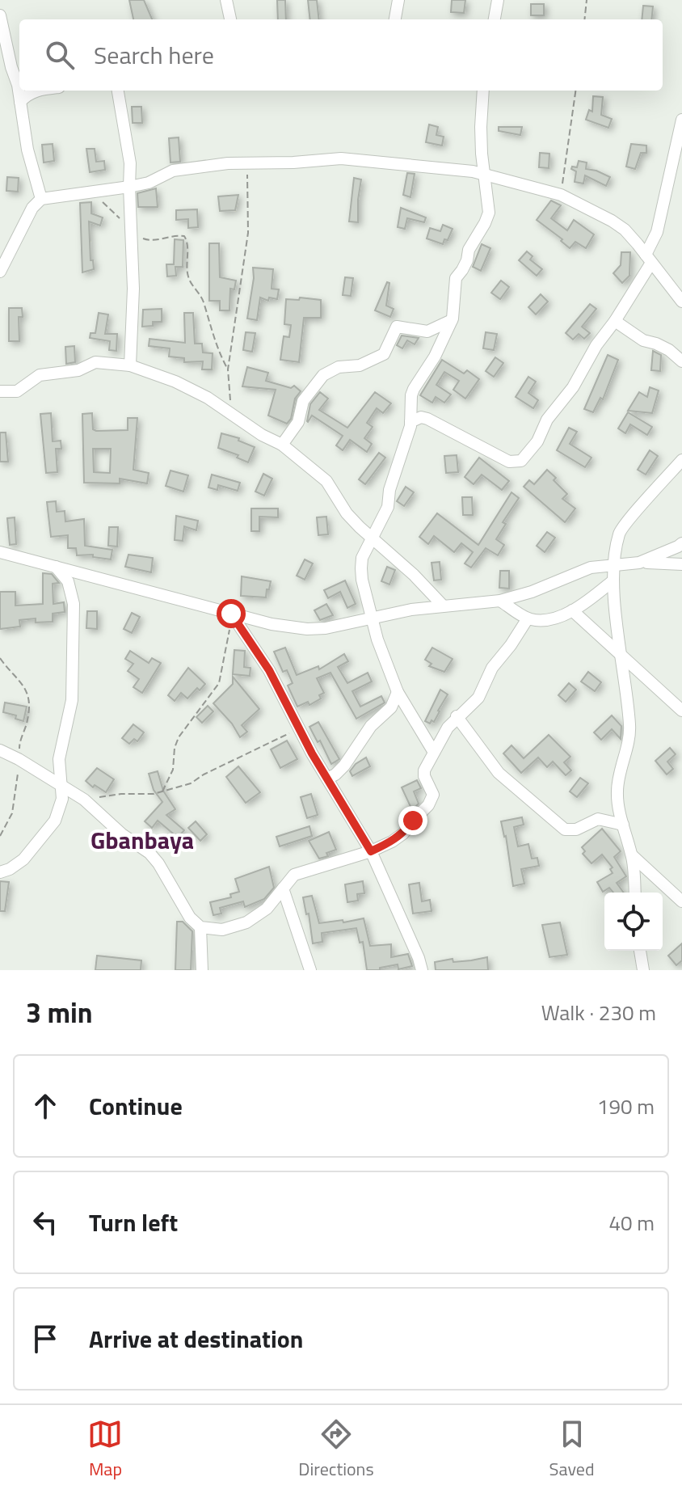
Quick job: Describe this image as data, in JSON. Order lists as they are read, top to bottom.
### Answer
{
  "districts": ["Gbanbaya"],
  "page": {
    "search": "Search here",
    "heading": ["3 min", "Walk · 230 m"],
    "list": [
      ["Continue", "190 m"],
      ["Turn left", "40 m"],
      "Arrive at destination"
    ],
    "nav": ["Map", "Directions", "Saved"]
  }
}
